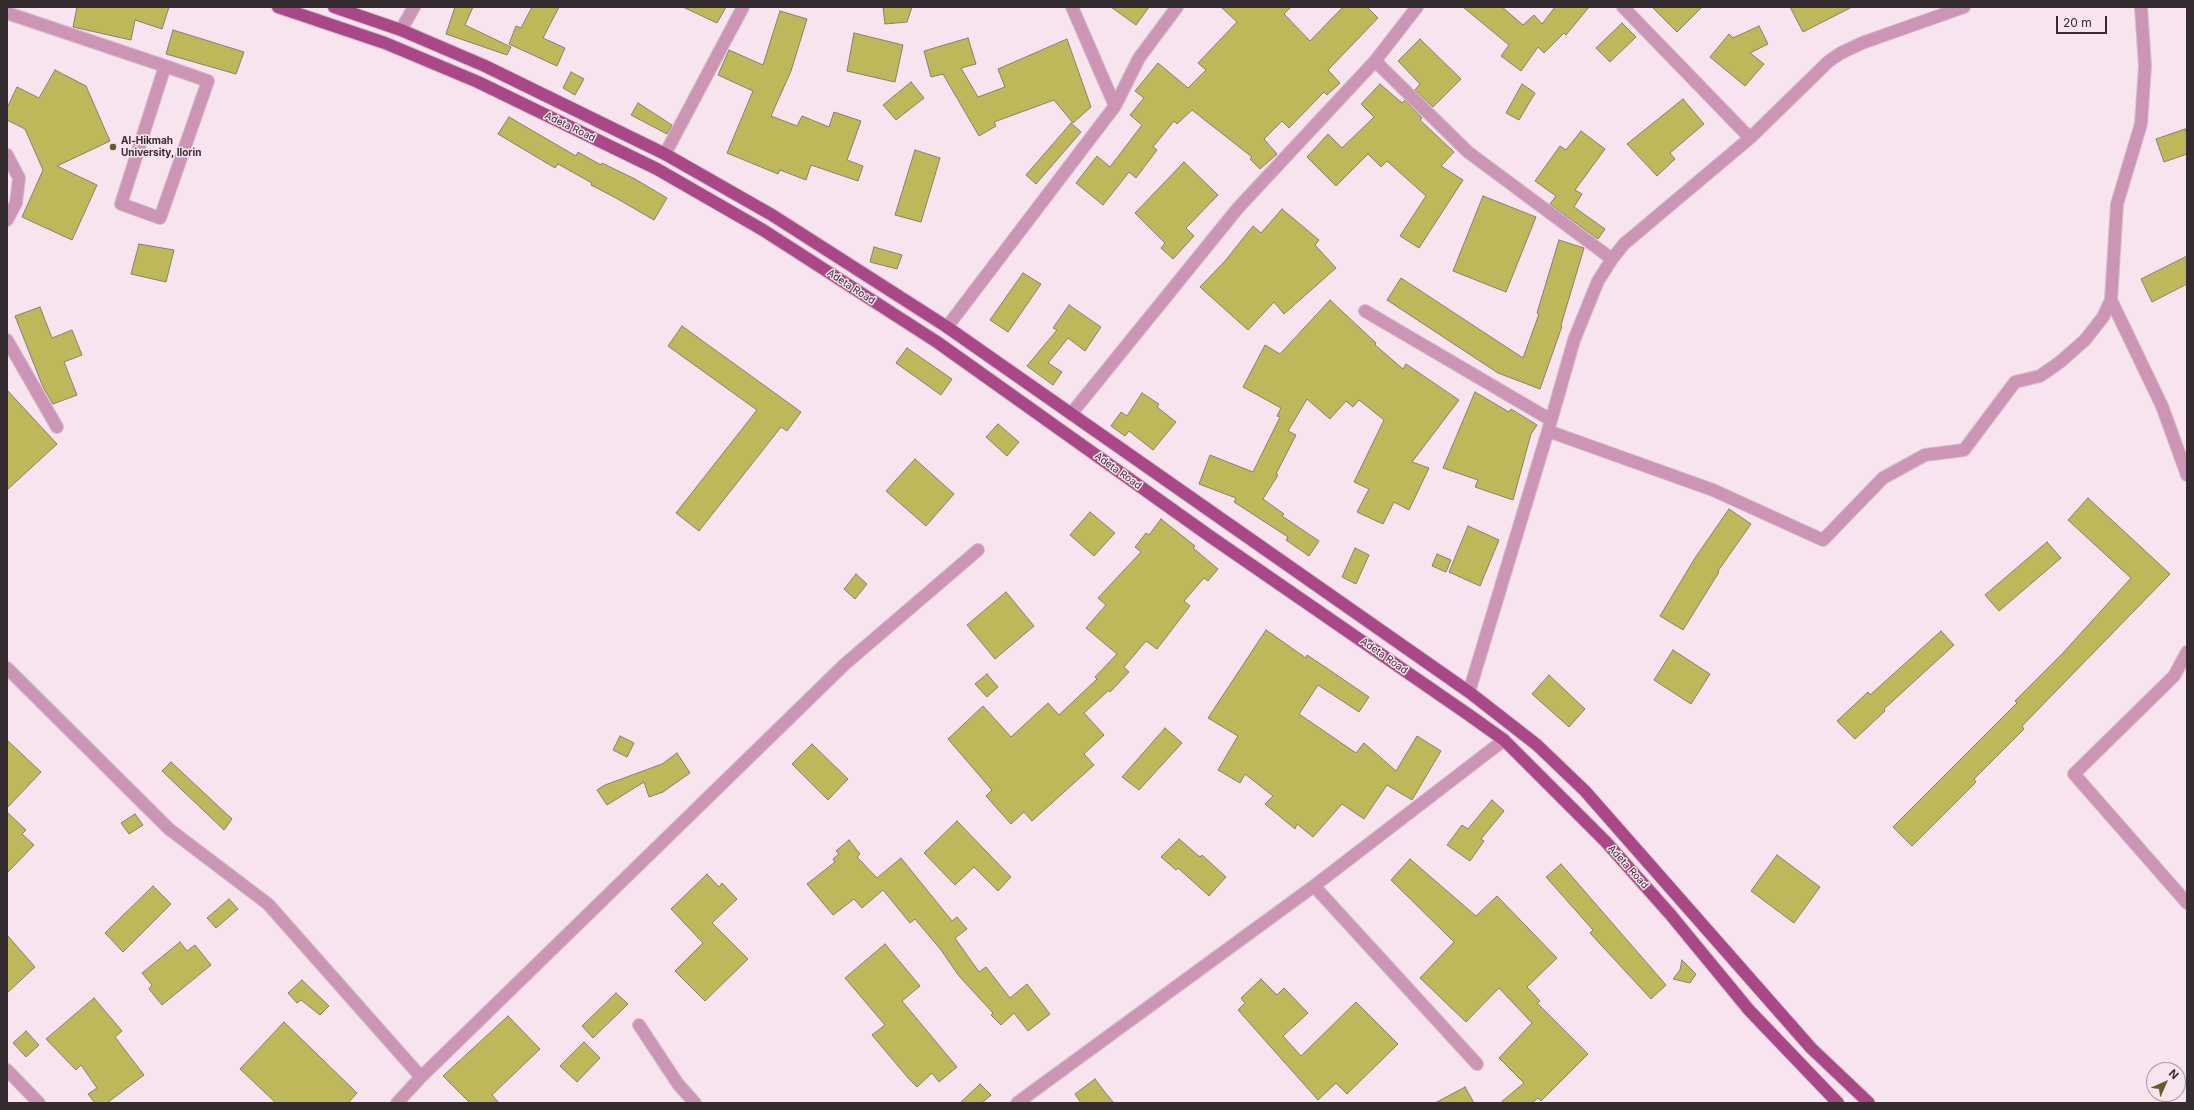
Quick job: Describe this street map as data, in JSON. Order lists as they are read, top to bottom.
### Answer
{
  "streets": {
    "main road": ["Adeta Road"]
  },
  "places": ["Al-Hikmah University, Ilorin"],
  "scale_bar": "20 m",
  "north": "top right"
}
